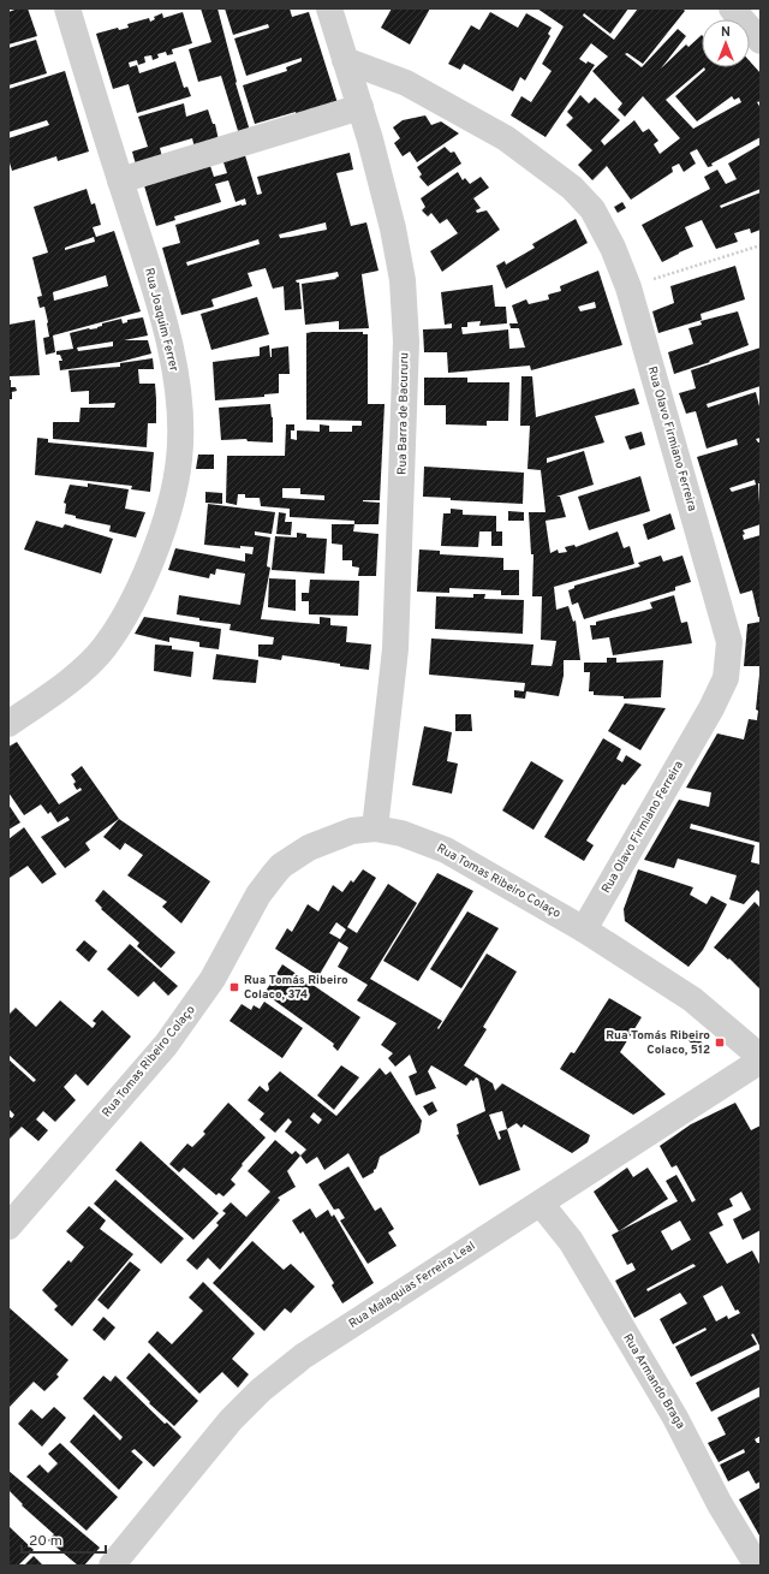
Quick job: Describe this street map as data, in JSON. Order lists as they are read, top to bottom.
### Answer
{
  "streets": {
    "street": [
      "Rua Joaquim Ferrer",
      "Rua Barra de Bacururu",
      "Rua Olavo Firmiano Ferreira",
      "Rua Tomas Ribeiro Colaço",
      "Rua Malaquias Ferreira Leal",
      "Rua Armando Braga"
    ]
  },
  "crossings": [
    ["Rua Barra de Bacururu", "Rua Olavo Firmiano Ferreira"],
    ["Rua Barra de Bacururu", "Rua Tomas Ribeiro Colaço"],
    ["Rua Olavo Firmiano Ferreira", "Rua Tomas Ribeiro Colaço"],
    ["Rua Tomas Ribeiro Colaço", "Rua Malaquias Ferreira Leal"],
    ["Rua Malaquias Ferreira Leal", "Rua Armando Braga"]
  ],
  "places": {
    "transit": ["Rua Tomás Ribeiro Colaco, 374", "Rua Tomás Ribeiro Colaco, 512"]
  },
  "scale_bar": "20 m",
  "north": "top"
}
